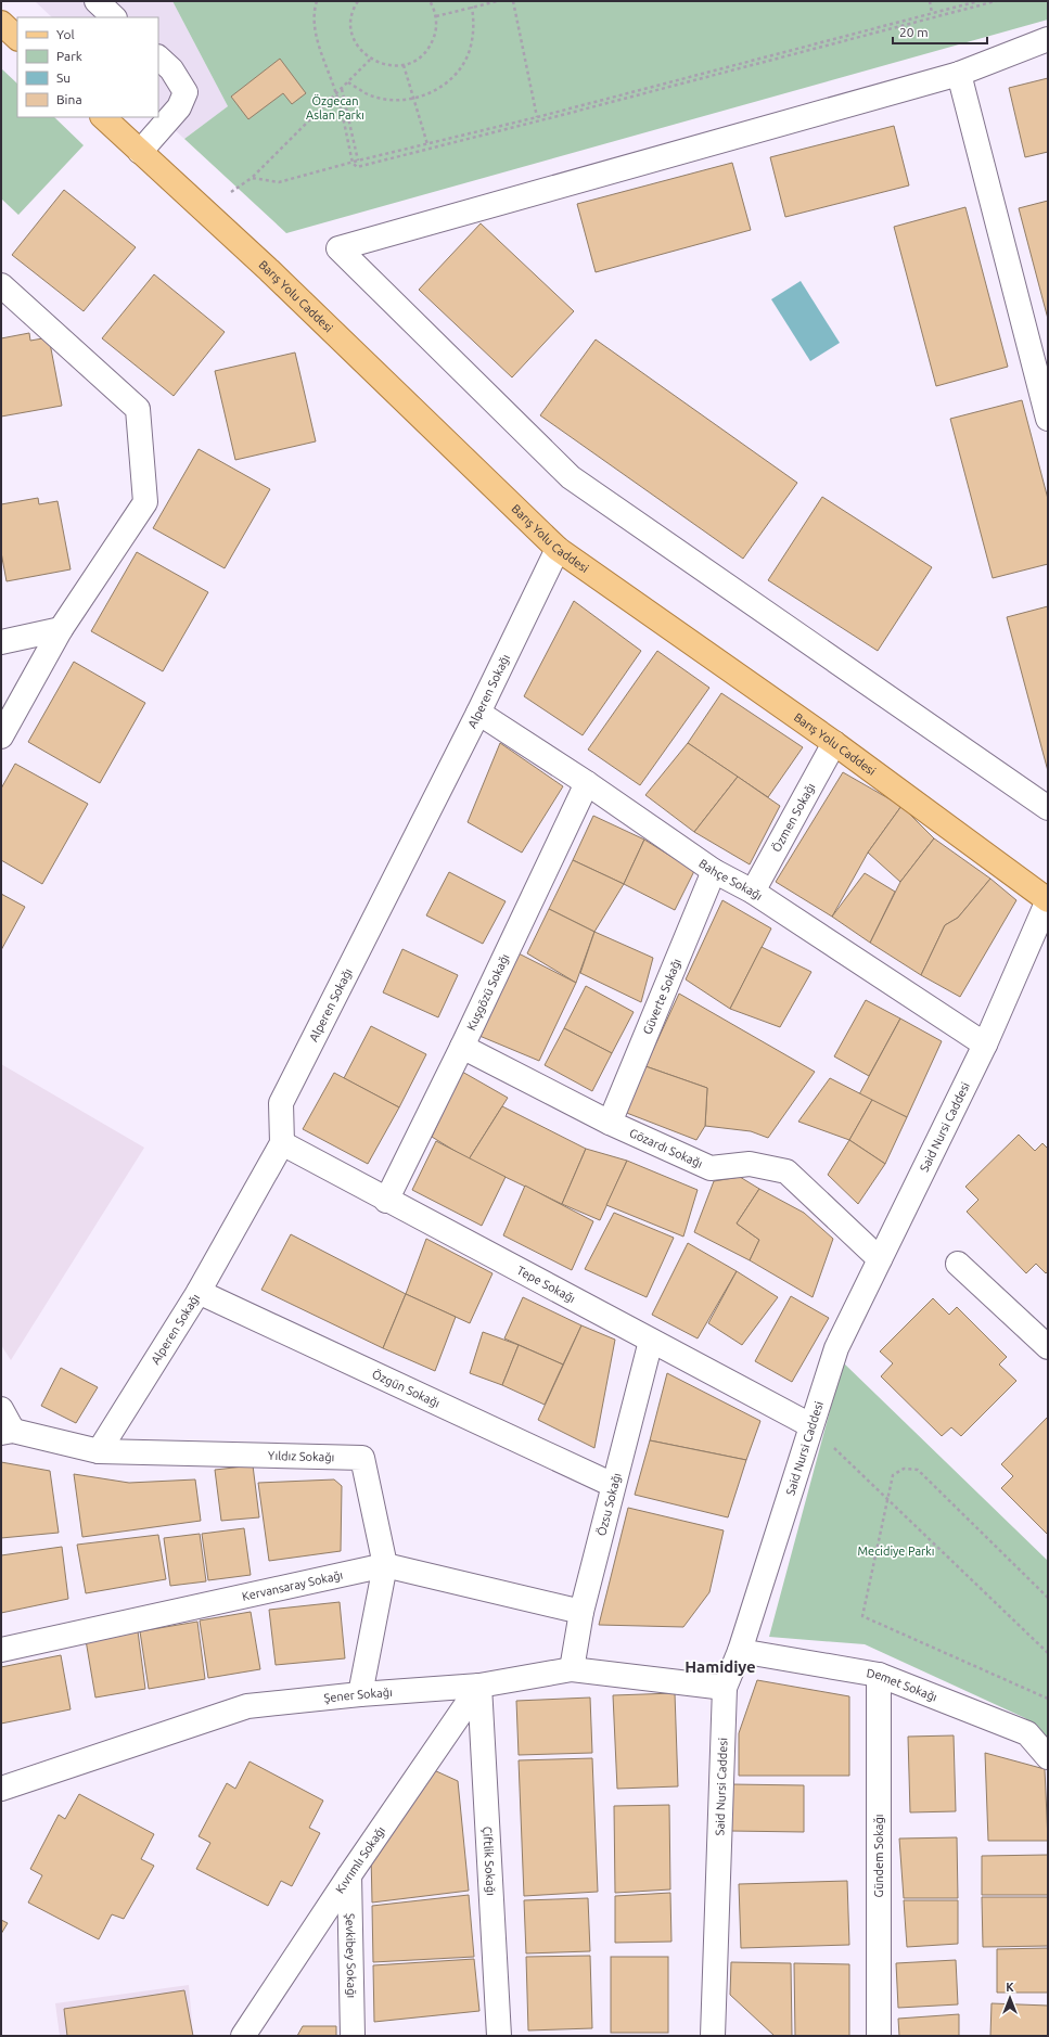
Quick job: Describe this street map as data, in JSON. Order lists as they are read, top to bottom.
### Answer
{
  "streets": {
    "main road": ["Barış Yolu Caddesi"],
    "street": [
      "Alperen Sokağı",
      "Özmen Sokağı",
      "Bahçe Sokağı",
      "Kuşgözü Sokağı",
      "Güverte Sokağı",
      "Said Nursi Caddesi",
      "Gözardı Sokağı",
      "Tepe Sokağı",
      "Özgün Sokağı",
      "Yıldız Sokağı",
      "Özsu Sokağı",
      "Kervansaray Sokağı",
      "Demet Sokağı",
      "Şener Sokağı",
      "Gündem Sokağı",
      "Kıvrımlı Sokağı",
      "Çiftlik Sokağı",
      "Şevkibey Sokağı"
    ]
  },
  "crossings": [
    ["Barış Yolu Caddesi", "Alperen Sokağı"],
    ["Barış Yolu Caddesi", "Özmen Sokağı"],
    ["Barış Yolu Caddesi", "Said Nursi Caddesi"],
    ["Alperen Sokağı", "Bahçe Sokağı"],
    ["Alperen Sokağı", "Tepe Sokağı"],
    ["Alperen Sokağı", "Özgün Sokağı"],
    ["Alperen Sokağı", "Yıldız Sokağı"],
    ["Özmen Sokağı", "Bahçe Sokağı"],
    ["Bahçe Sokağı", "Kuşgözü Sokağı"],
    ["Bahçe Sokağı", "Güverte Sokağı"],
    ["Bahçe Sokağı", "Said Nursi Caddesi"],
    ["Kuşgözü Sokağı", "Gözardı Sokağı"],
    ["Kuşgözü Sokağı", "Tepe Sokağı"],
    ["Güverte Sokağı", "Gözardı Sokağı"],
    ["Said Nursi Caddesi", "Gözardı Sokağı"],
    ["Said Nursi Caddesi", "Tepe Sokağı"],
    ["Said Nursi Caddesi", "Demet Sokağı"],
    ["Said Nursi Caddesi", "Şener Sokağı"],
    ["Tepe Sokağı", "Özsu Sokağı"],
    ["Özgün Sokağı", "Özsu Sokağı"],
    ["Yıldız Sokağı", "Kervansaray Sokağı"],
    ["Yıldız Sokağı", "Şener Sokağı"],
    ["Özsu Sokağı", "Kervansaray Sokağı"],
    ["Özsu Sokağı", "Şener Sokağı"],
    ["Demet Sokağı", "Gündem Sokağı"],
    ["Şener Sokağı", "Kıvrımlı Sokağı"],
    ["Şener Sokağı", "Çiftlik Sokağı"],
    ["Kıvrımlı Sokağı", "Çiftlik Sokağı"],
    ["Kıvrımlı Sokağı", "Şevkibey Sokağı"]
  ],
  "districts": ["Hamidiye"],
  "parks": ["Özgecan Aslan Parkı", "Mecidiye Parkı"],
  "legend": [
    "Yol",
    "Park",
    "Su",
    "Bina"
  ],
  "scale_bar": "20 m",
  "north": "top"
}
